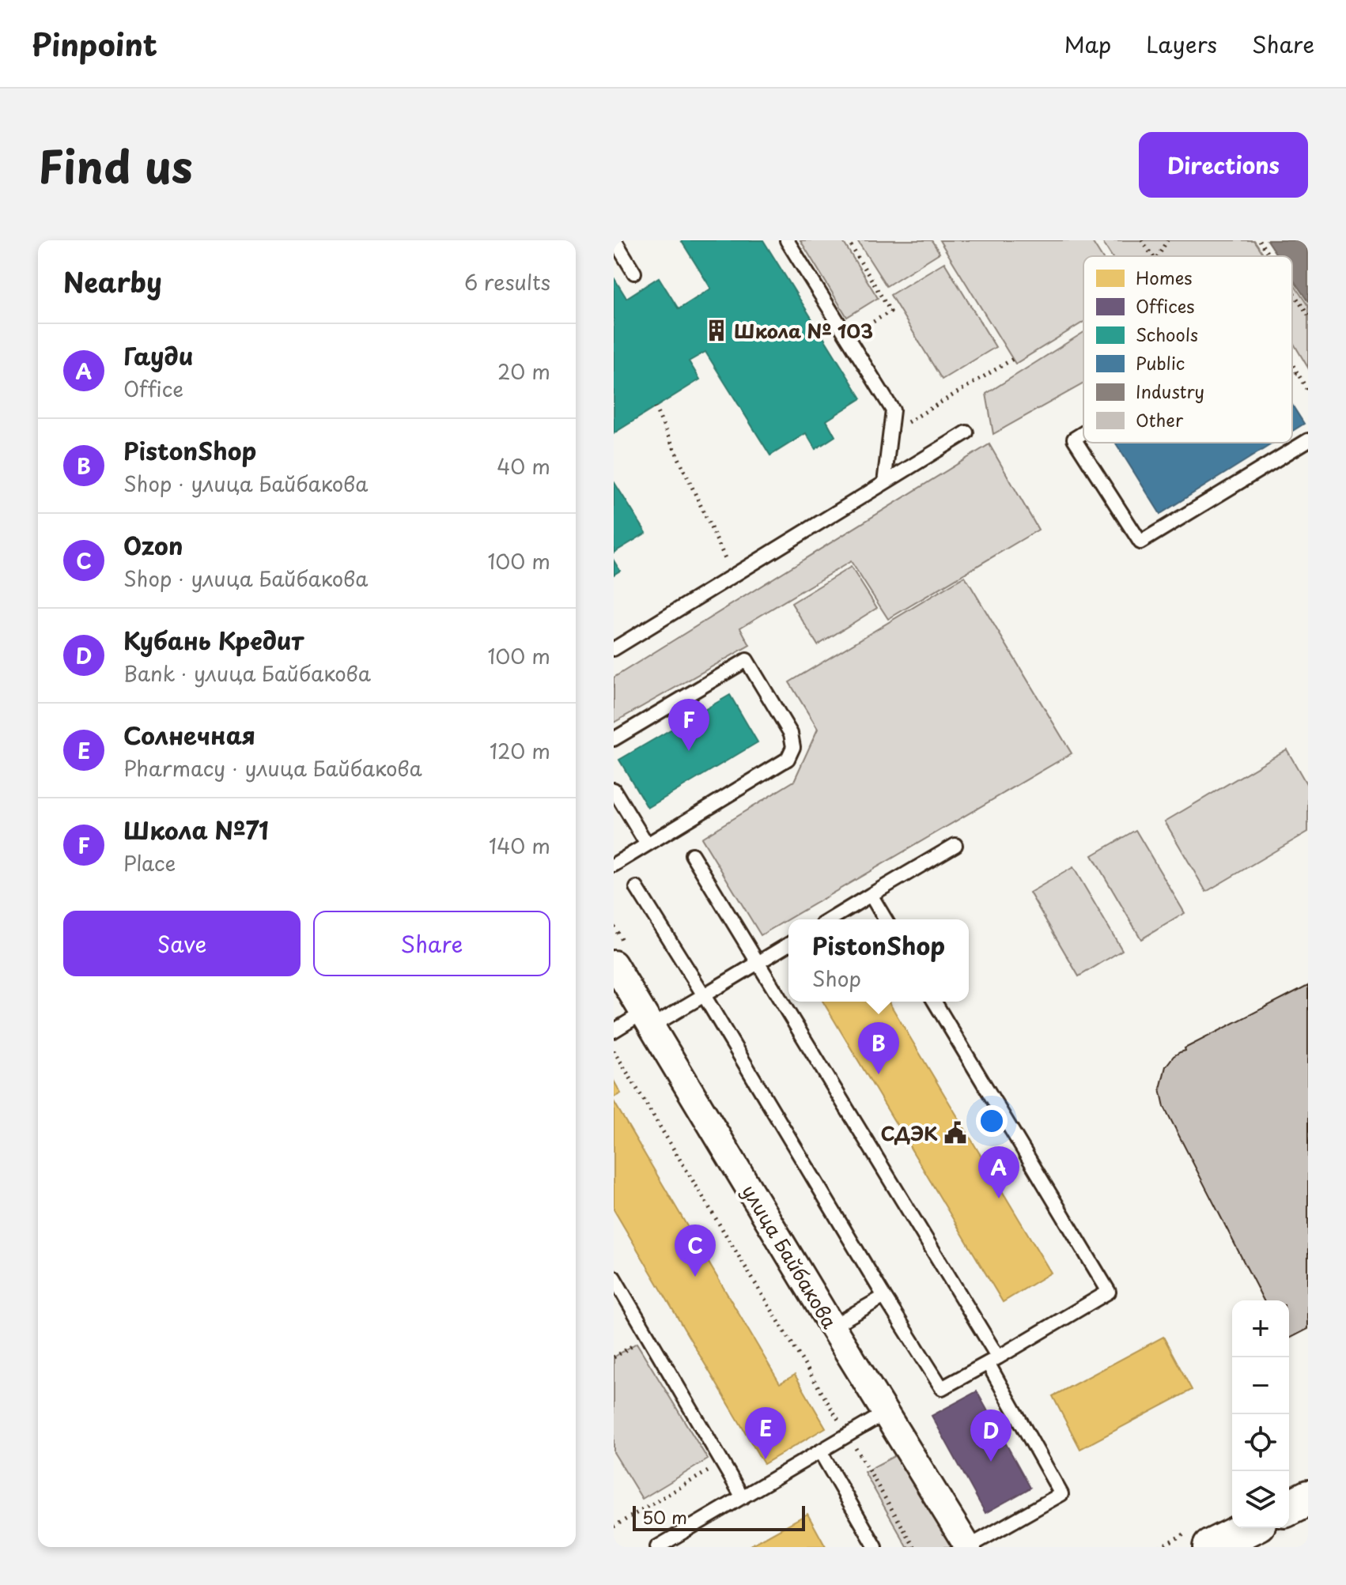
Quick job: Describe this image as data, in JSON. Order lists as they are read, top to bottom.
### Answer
{
  "streets": {
    "street": ["улица Байбакова"]
  },
  "places": {
    "building": ["Школа № 103"],
    "public building": ["СДЭК"]
  },
  "legend": [
    "Homes",
    "Offices",
    "Schools",
    "Public",
    "Industry",
    "Other"
  ],
  "scale_bar": "50 m",
  "page": {
    "header": "Pinpoint",
    "nav": ["Map", "Layers", "Share"],
    "title": "Find us",
    "buttons": [
      "Directions",
      ["Save", "Share"]
    ],
    "heading": ["Nearby", "6 results"],
    "list": [
      {
        "mark": "A",
        "name": "Гауди",
        "note": "Office",
        "value": "20 m"
      },
      {
        "mark": "B",
        "name": "PistonShop",
        "note": "Shop · улица Байбакова",
        "value": "40 m"
      },
      {
        "mark": "C",
        "name": "Ozon",
        "note": "Shop · улица Байбакова",
        "value": "100 m"
      },
      {
        "mark": "D",
        "name": "Кубань Кредит",
        "note": "Bank · улица Байбакова",
        "value": "100 m"
      },
      {
        "mark": "E",
        "name": "Солнечная",
        "note": "Pharmacy · улица Байбакова",
        "value": "120 m"
      },
      {
        "mark": "F",
        "name": "Школа №71",
        "note": "Place",
        "value": "140 m"
      }
    ],
    "pins": [
      "F",
      "B",
      "A",
      "C",
      "E",
      "D"
    ],
    "popup": ["PistonShop", "Shop"],
    "map_buttons": ["+", "−"],
    "scale": "50 m"
  }
}
